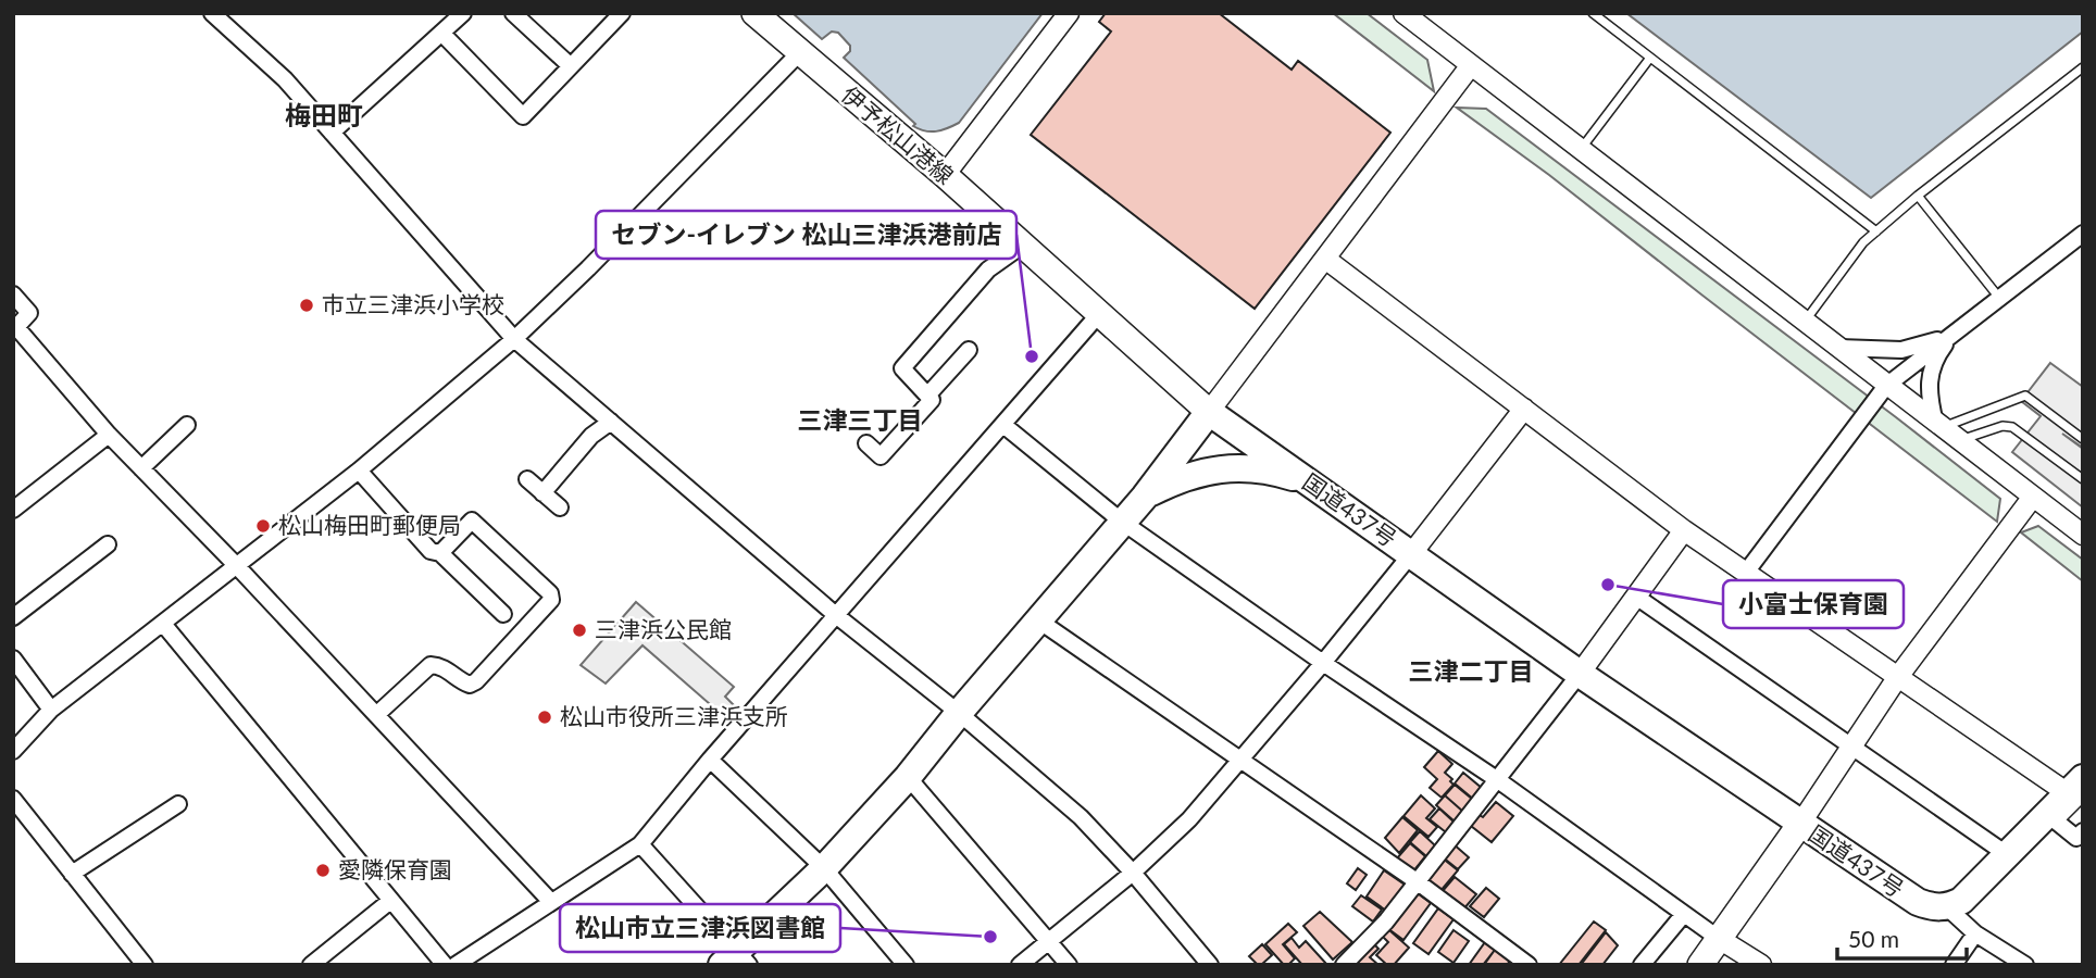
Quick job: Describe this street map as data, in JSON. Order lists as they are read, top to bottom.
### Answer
{
  "streets": {
    "highway": ["国道437号"],
    "main road": ["伊予松山港線"]
  },
  "crossings": [
    ["伊予松山港線", "国道437号"]
  ],
  "districts": ["梅田町", "三津三丁目", "三津二丁目"],
  "places": [
    "市立三津浜小学校",
    "セブン-イレブン 松山三津浜港前店",
    "松山梅田町郵便局",
    "小富士保育園",
    "三津浜公民館",
    "松山市役所三津浜支所",
    "愛隣保育園",
    "松山市立三津浜図書館"
  ],
  "scale_bar": "50 m"
}
